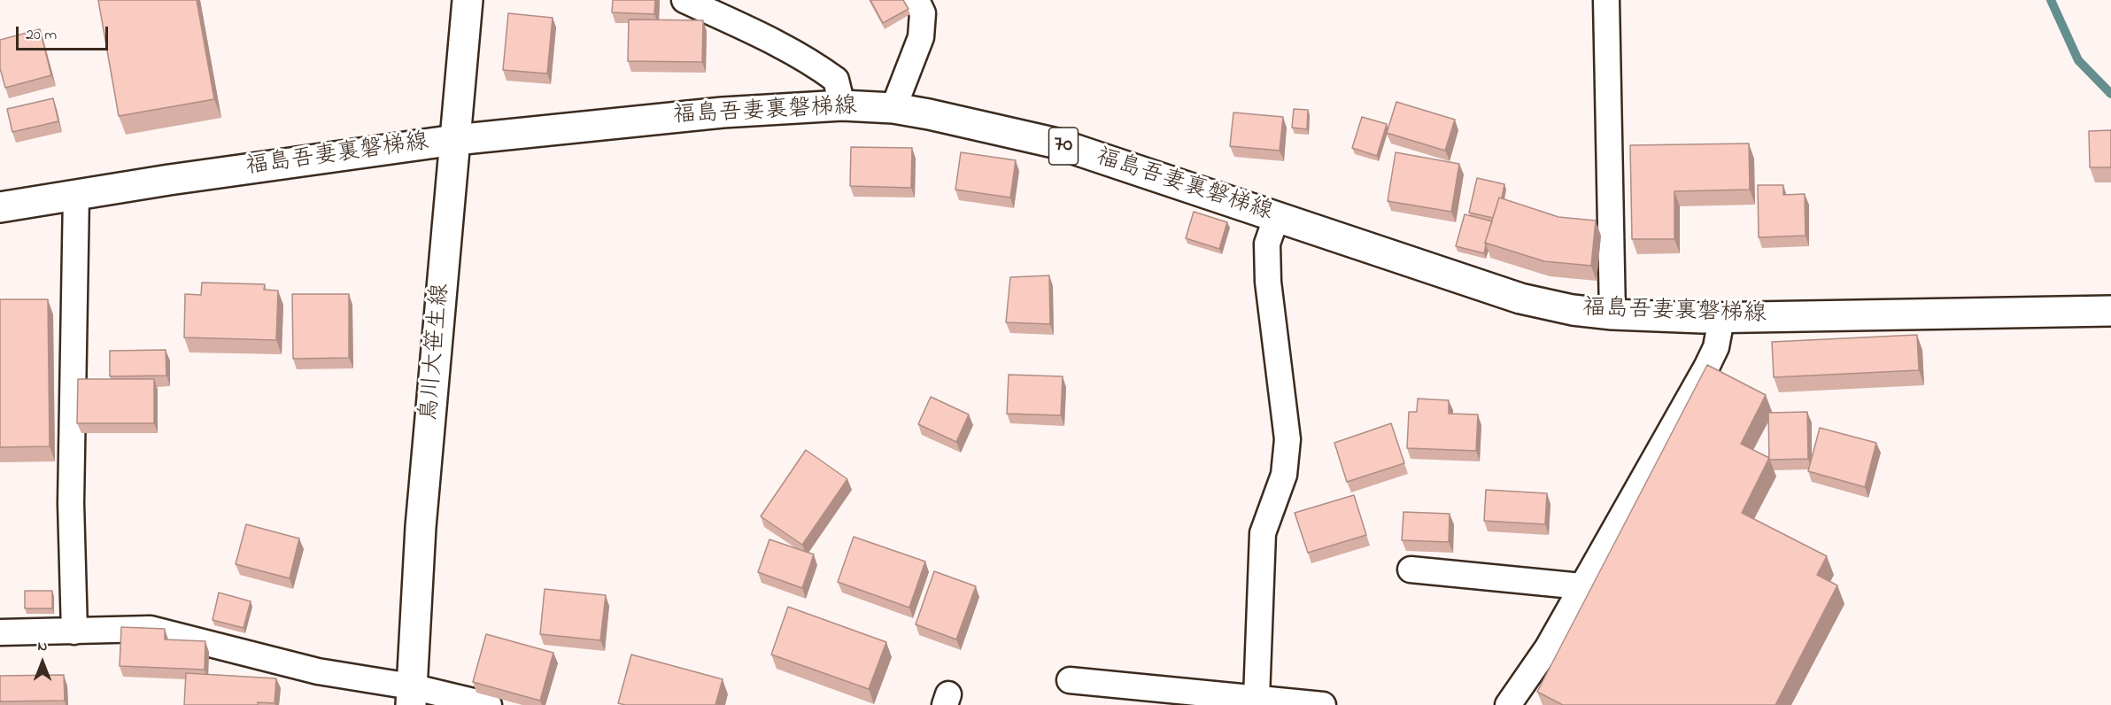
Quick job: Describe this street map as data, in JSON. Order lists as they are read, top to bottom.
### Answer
{
  "streets": {
    "main road": ["福島吾妻裏磐梯線", "70", "鳥川大笹生線"]
  },
  "crossings": [
    ["福島吾妻裏磐梯線", "鳥川大笹生線"]
  ],
  "scale_bar": "20 m",
  "north": "top"
}
